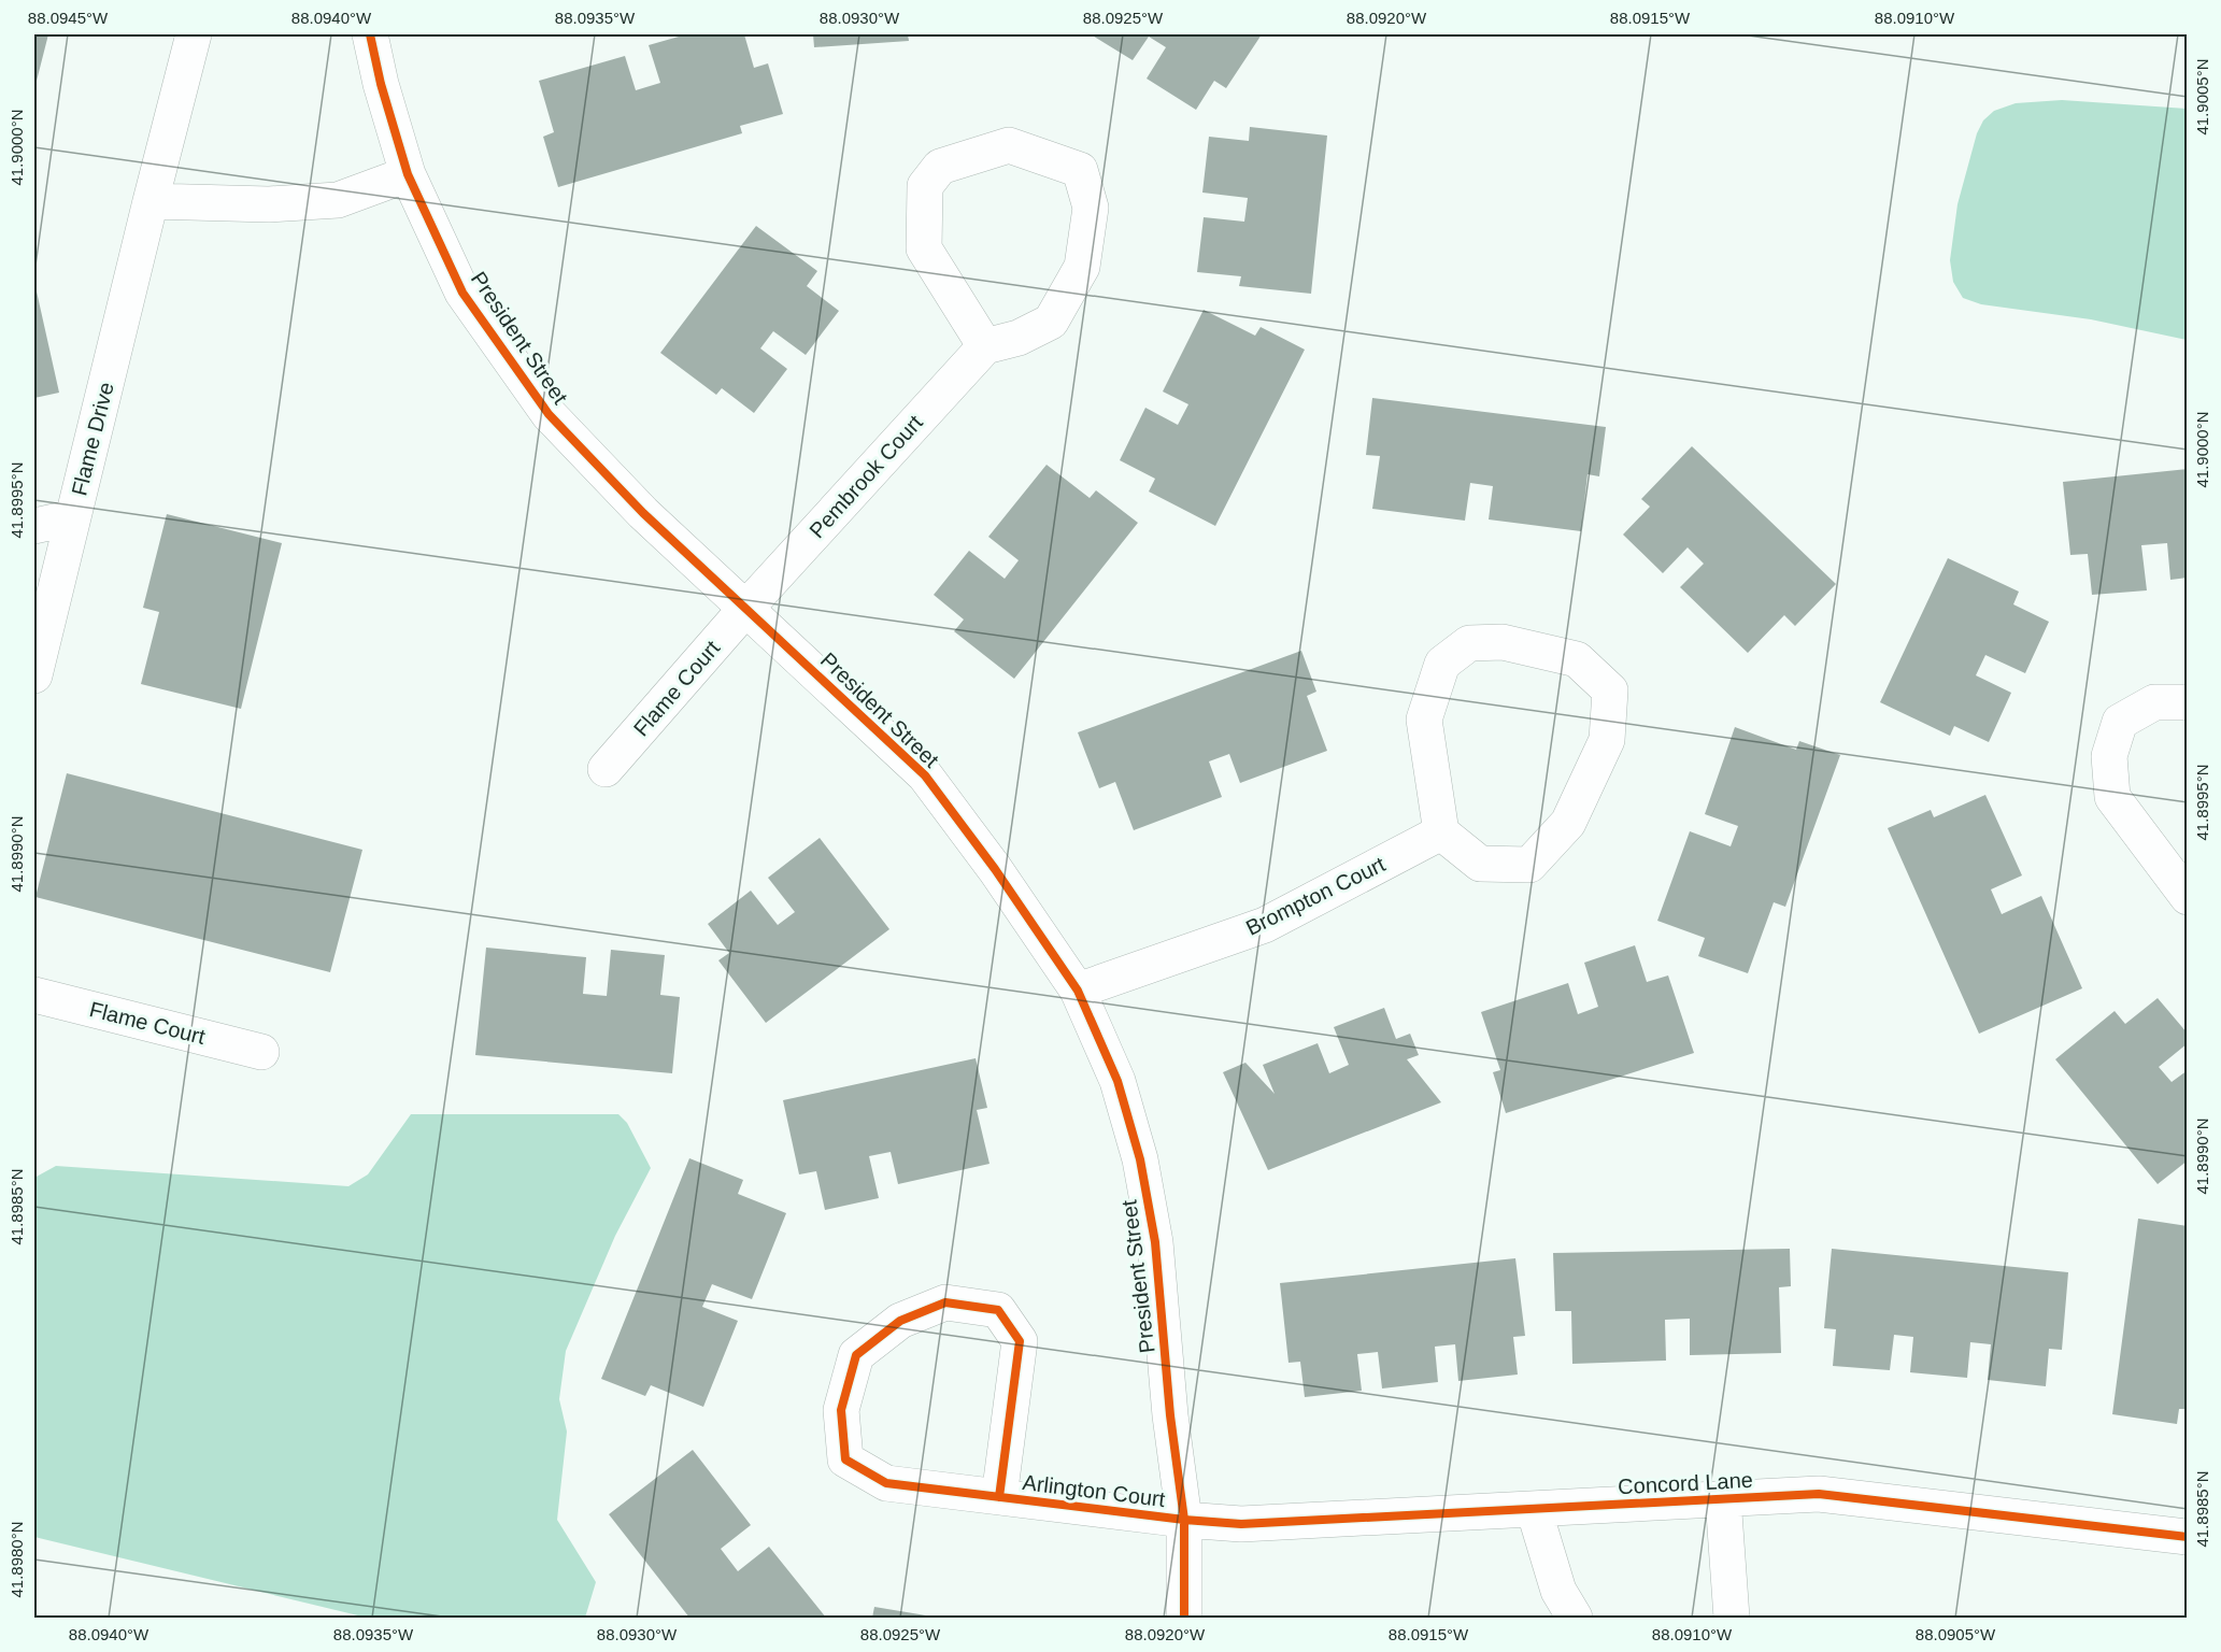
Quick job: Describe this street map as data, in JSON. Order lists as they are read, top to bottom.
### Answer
{
  "streets": {
    "street": [
      "President Street",
      "Flame Drive",
      "Pembrook Court",
      "Flame Court",
      "Brompton Court",
      "Concord Lane",
      "Arlington Court"
    ]
  },
  "crossings": [
    ["President Street", "Pembrook Court"],
    ["President Street", "Flame Court"],
    ["President Street", "Brompton Court"],
    ["President Street", "Concord Lane"],
    ["President Street", "Arlington Court"],
    ["Pembrook Court", "Flame Court"],
    ["Concord Lane", "Arlington Court"]
  ],
  "coordinates": [
    "88.0945°W",
    "88.0940°W",
    "88.0935°W",
    "88.0930°W",
    "88.0925°W",
    "88.0920°W",
    "88.0915°W",
    "88.0910°W",
    "41.9005°N",
    "41.9000°N",
    "41.8995°N",
    "41.8990°N",
    "41.8985°N",
    "41.8980°N",
    "88.0905°W"
  ]
}
